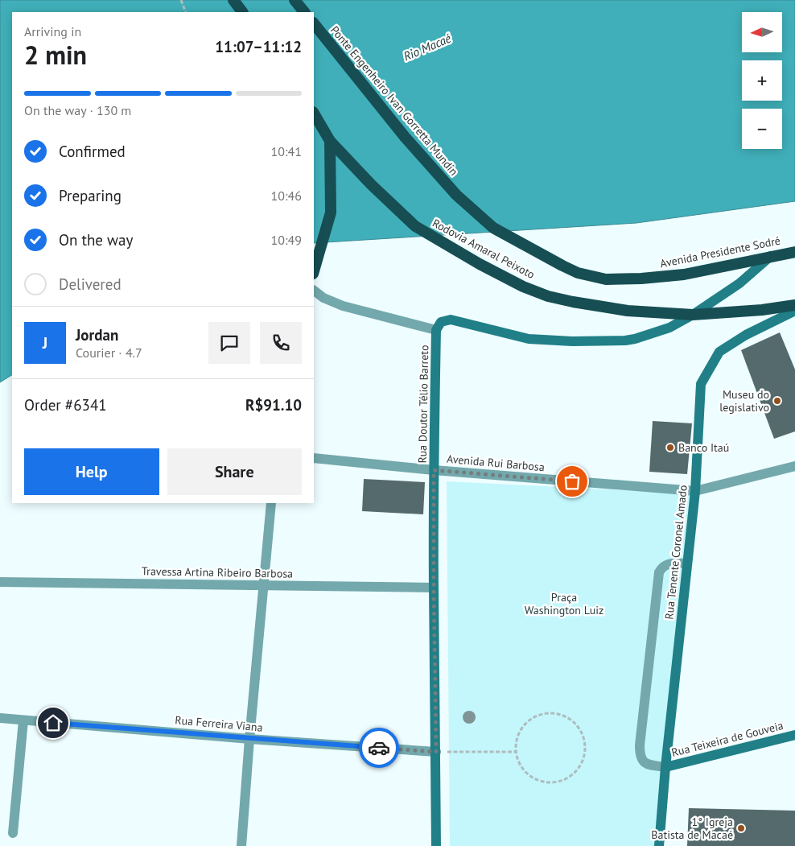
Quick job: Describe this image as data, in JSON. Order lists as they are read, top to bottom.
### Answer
{
  "streets": {
    "highway": ["Ponte Engenheiro Ivan Gorretta Mundin", "Rodovia Amaral Peixoto", "Avenida Presidente Sodré"],
    "main road": ["Rua Doutor Télio Barreto", "Rua Tenente Coronel Amado", "Rua Teixeira de Gouveia"],
    "street": ["Avenida Rui Barbosa", "Travessa Artina Ribeiro Barbosa", "Rua Ferreira Viana"]
  },
  "crossings": [
    ["Ponte Engenheiro Ivan Gorretta Mundin", "Avenida Presidente Sodré"],
    ["Rodovia Amaral Peixoto", "Rua Doutor Télio Barreto"],
    ["Avenida Presidente Sodré", "Rua Doutor Télio Barreto"],
    ["Rua Doutor Télio Barreto", "Avenida Rui Barbosa"],
    ["Rua Doutor Télio Barreto", "Travessa Artina Ribeiro Barbosa"],
    ["Rua Doutor Télio Barreto", "Rua Ferreira Viana"],
    ["Avenida Rui Barbosa", "Rua Tenente Coronel Amado"],
    ["Rua Tenente Coronel Amado", "Rua Teixeira de Gouveia"]
  ],
  "water": ["Rio Macaé"],
  "parks": ["Praça Washington Luiz"],
  "places": ["Museu do legislativo", "Banco Itaú", "1° Igreja Batista de Macaé"],
  "north": "left",
  "page": {
    "map_buttons": ["+", "−"],
    "heading": ["2 min", "Arriving in", "11:07–11:12"],
    "panel": [
      "Jordan",
      "Courier · 4.7",
      "Order #6341",
      "R$91.10"
    ],
    "bar": "On the way · 130 m",
    "list": [
      ["Confirmed", "10:41"],
      ["Preparing", "10:46"],
      ["On the way", "10:49"],
      "Delivered"
    ],
    "round": "J",
    "buttons": ["Help", "Share"]
  }
}
